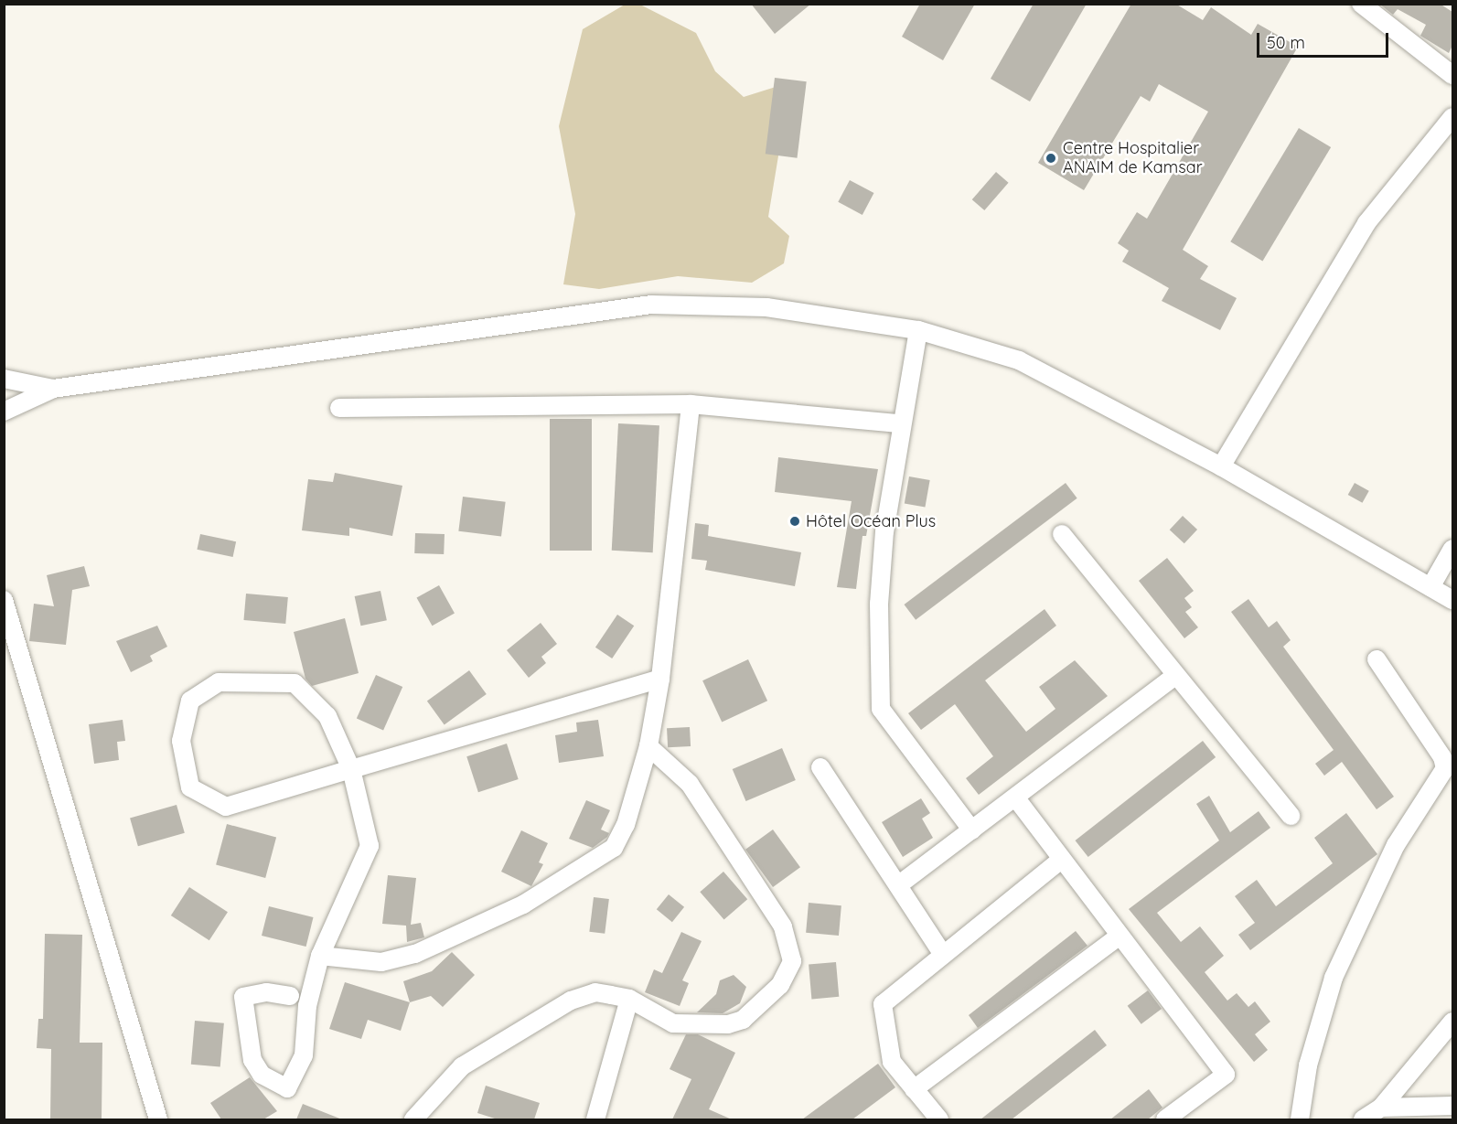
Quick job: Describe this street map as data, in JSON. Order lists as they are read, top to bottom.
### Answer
{
  "places": ["Centre Hospitalier ANAIM de Kamsar", "Hôtel Océan Plus"],
  "scale_bar": "50 m"
}
